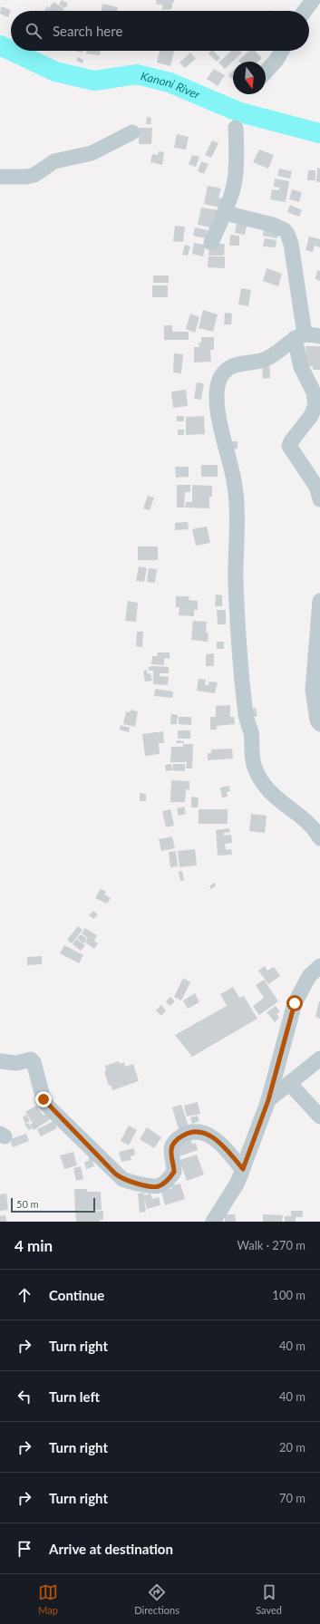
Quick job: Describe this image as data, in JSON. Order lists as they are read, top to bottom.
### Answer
{
  "water": ["Kanoni River"],
  "scale_bar": "50 m",
  "north": "bottom",
  "page": {
    "search": "Search here",
    "scale": "50 m",
    "heading": ["4 min", "Walk · 270 m"],
    "list": [
      ["Continue", "100 m"],
      ["Turn right", "40 m"],
      ["Turn left", "40 m"],
      ["Turn right", "20 m"],
      ["Turn right", "70 m"],
      "Arrive at destination"
    ],
    "nav": ["Map", "Directions", "Saved"]
  }
}
